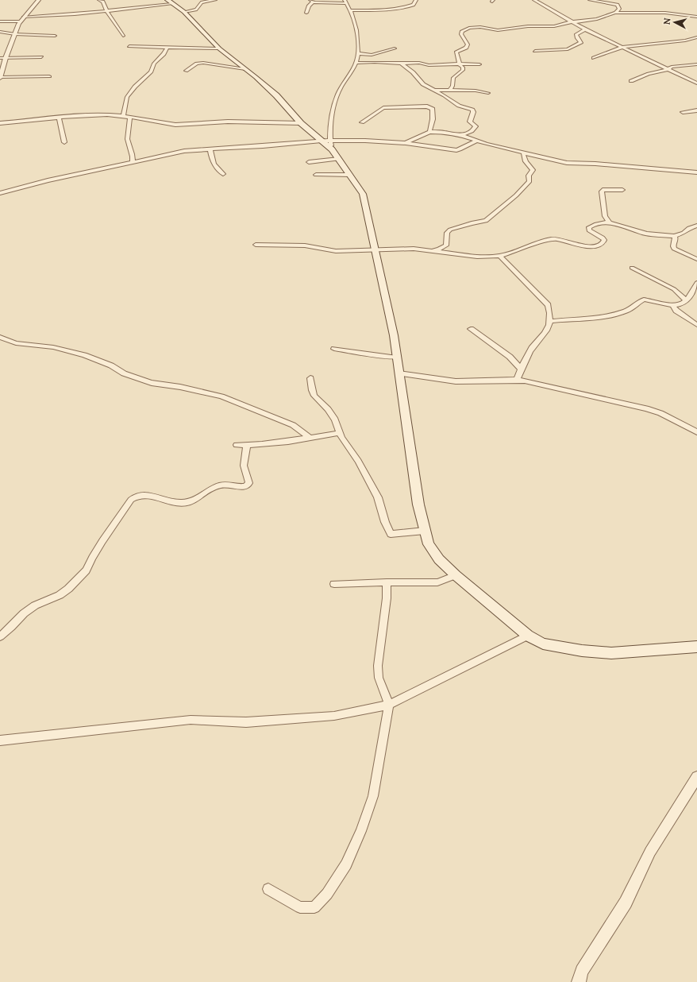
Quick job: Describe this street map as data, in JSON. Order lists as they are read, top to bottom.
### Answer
{
  "north": "left"
}
